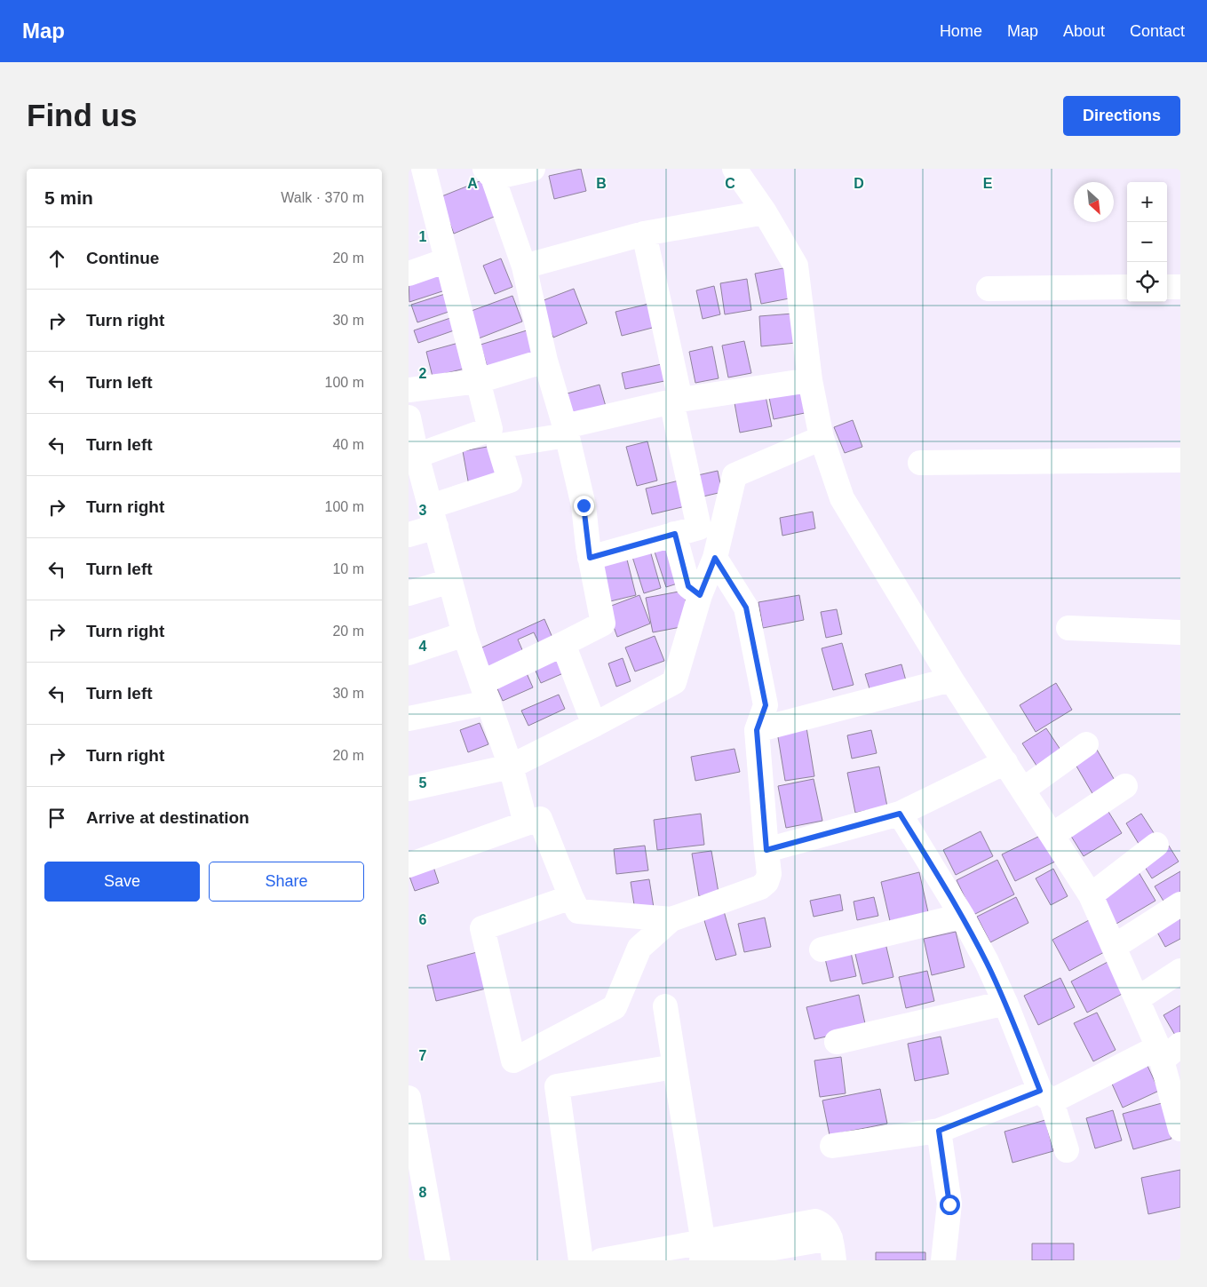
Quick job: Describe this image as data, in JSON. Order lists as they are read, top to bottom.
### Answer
{
  "north": "bottom right",
  "page": {
    "header": "Map",
    "nav": [
      "Home",
      "Map",
      "About",
      "Contact"
    ],
    "buttons": [
      "Directions",
      ["Save", "Share"]
    ],
    "title": "Find us",
    "heading": ["5 min", "Walk · 370 m"],
    "map_buttons": ["+", "−"],
    "list": [
      ["Continue", "20 m"],
      ["Turn right", "30 m"],
      ["Turn left", "100 m"],
      ["Turn left", "40 m"],
      ["Turn right", "100 m"],
      ["Turn left", "10 m"],
      ["Turn right", "20 m"],
      ["Turn left", "30 m"],
      ["Turn right", "20 m"],
      "Arrive at destination"
    ]
  },
  "grid": {
    "columns": [
      "A",
      "B",
      "C",
      "D",
      "E"
    ],
    "rows": [
      "1",
      "2",
      "3",
      "4",
      "5",
      "6",
      "7",
      "8"
    ]
  }
}
